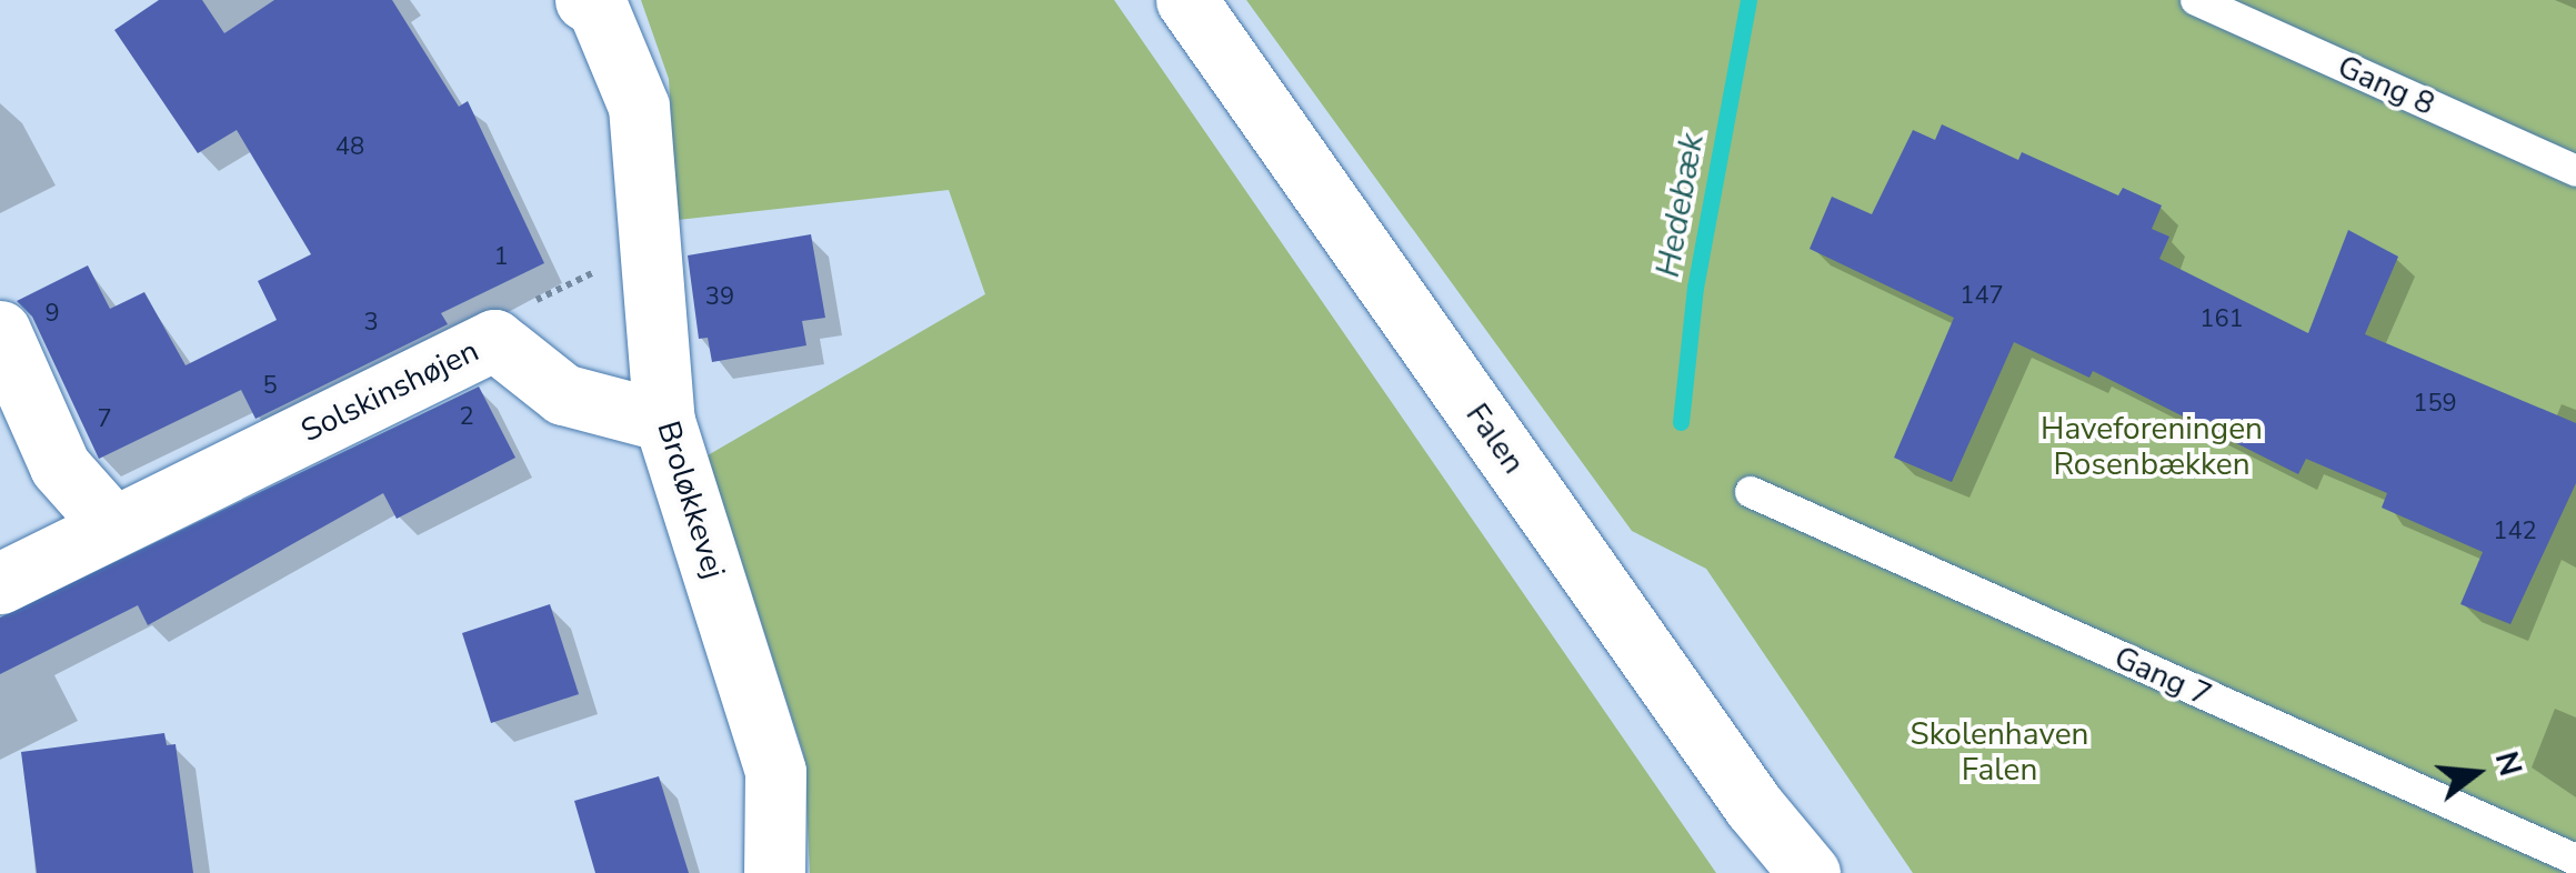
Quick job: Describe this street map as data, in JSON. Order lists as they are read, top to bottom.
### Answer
{
  "streets": {
    "street": ["Solskinshøjen", "Falen", "Broløkkevej"],
    "lane": ["Gang 8", "Gang 7"]
  },
  "crossings": [
    ["Solskinshøjen", "Broløkkevej"]
  ],
  "water": ["Hedebæk"],
  "parks": ["Haveforeningen Rosenbækken", "Skolenhaven Falen"],
  "house_numbers": [
    "48",
    "1",
    "147",
    "39",
    "9",
    "161",
    "3",
    "5",
    "159",
    "2",
    "7",
    "142"
  ],
  "north": "right"
}
